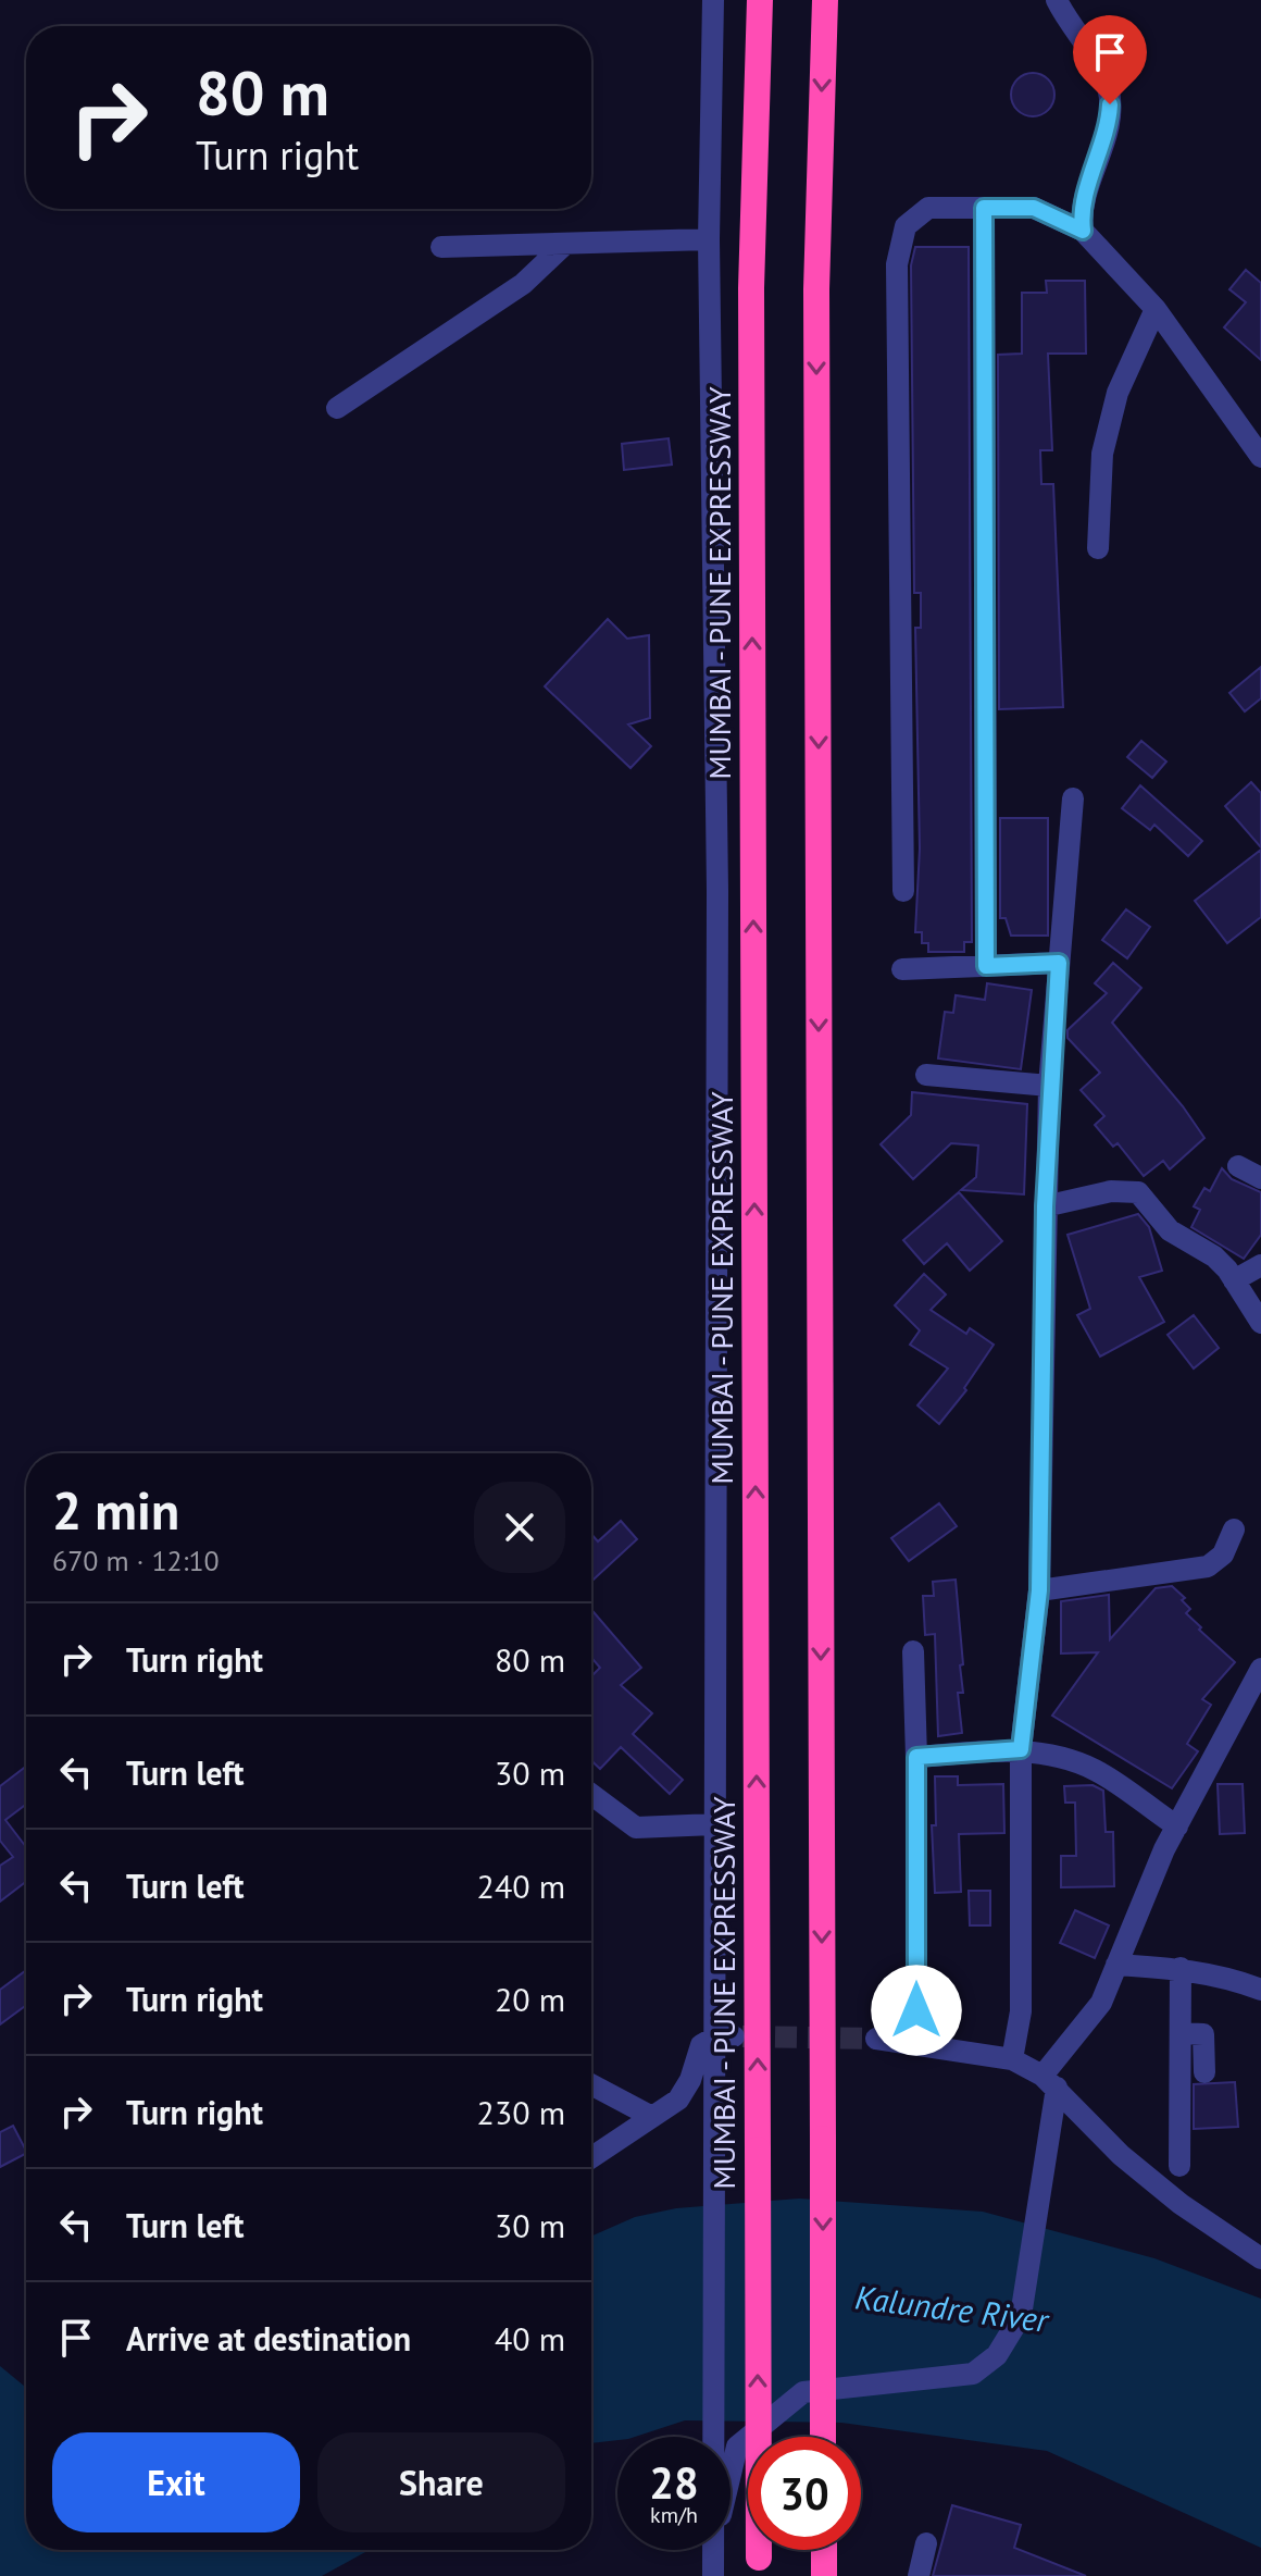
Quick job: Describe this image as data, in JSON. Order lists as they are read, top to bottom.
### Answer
{
  "streets": {
    "highway": ["MUMBAI - PUNE EXPRESSWAY"]
  },
  "water": ["Kalundre River"],
  "page": {
    "turn": ["80 m", "Turn right"],
    "heading": ["2 min", "670 m · 12:10"],
    "list": [
      {
        "name": "Turn right",
        "value": "80 m"
      },
      {
        "name": "Turn left",
        "value": "30 m"
      },
      {
        "name": "Turn left",
        "value": "240 m"
      },
      {
        "name": "Turn right",
        "value": "20 m"
      },
      {
        "name": "Turn right",
        "value": "230 m"
      },
      {
        "name": "Turn left",
        "value": "30 m"
      },
      {
        "name": "Arrive at destination",
        "value": "40 m"
      }
    ],
    "buttons": ["Exit", "Share"],
    "speed": "28 km/h",
    "limit": "30"
  }
}
